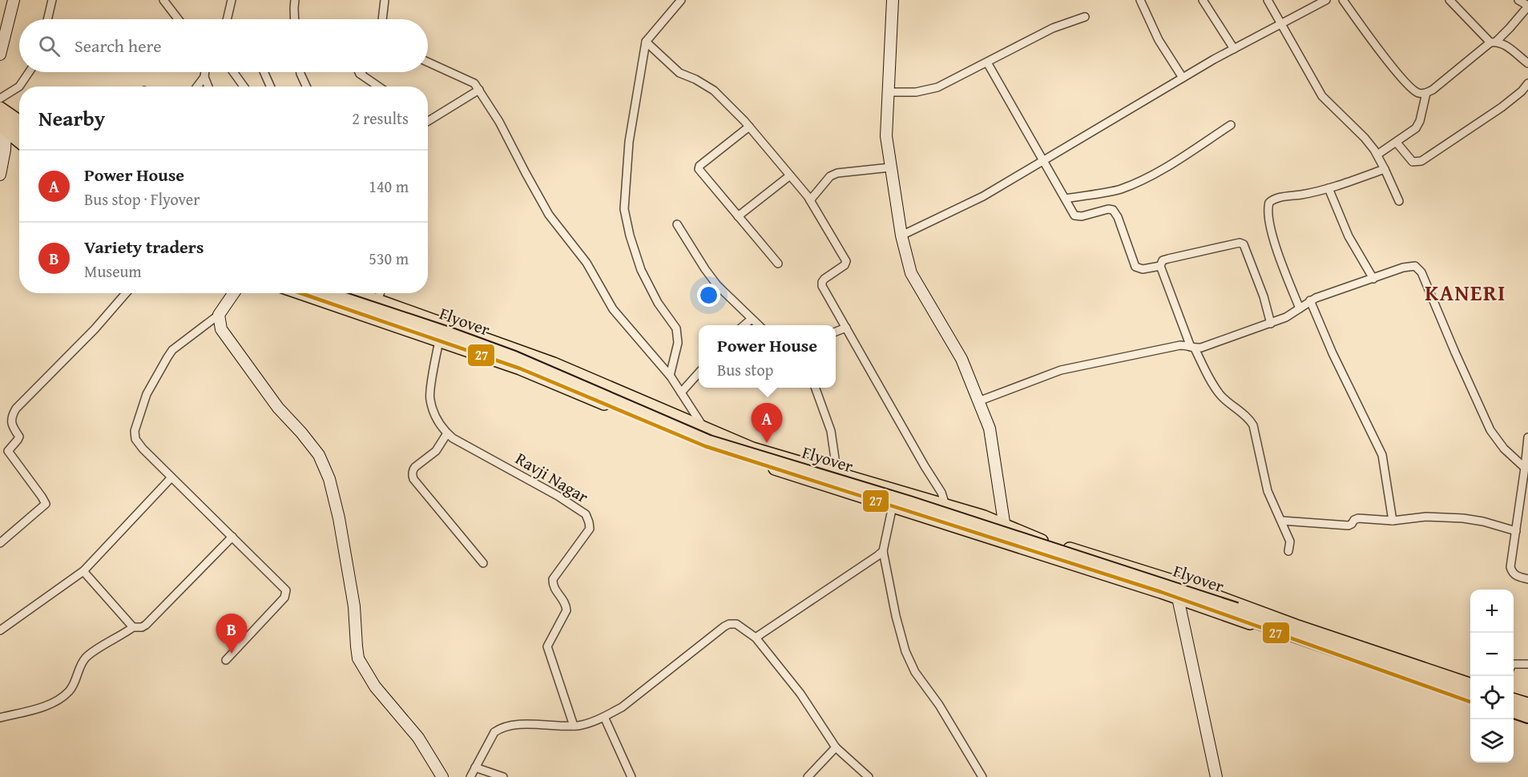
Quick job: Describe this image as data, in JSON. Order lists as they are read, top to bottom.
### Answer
{
  "streets": {
    "highway": ["Flyover"],
    "street": ["Ravji Nagar"]
  },
  "districts": ["KANERI"],
  "lines": ["transit line 27"],
  "page": {
    "search": "Search here",
    "heading": ["Nearby", "2 results"],
    "list": [
      {
        "mark": "A",
        "name": "Power House",
        "note": "Bus stop · Flyover",
        "value": "140 m"
      },
      {
        "mark": "B",
        "name": "Variety traders",
        "note": "Museum",
        "value": "530 m"
      }
    ],
    "popup": ["Power House", "Bus stop"],
    "pins": ["A", "B"],
    "map_buttons": ["+", "−"]
  }
}
